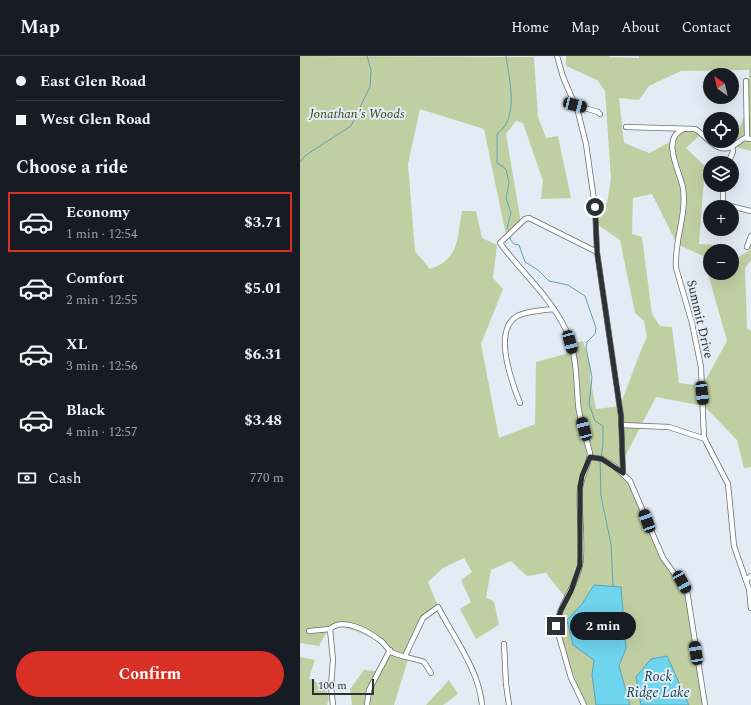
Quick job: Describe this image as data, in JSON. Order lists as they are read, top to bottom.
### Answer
{
  "streets": {
    "street": ["Summit Drive"]
  },
  "water": ["Rock Ridge Lake"],
  "parks": ["Jonathan's Woods"],
  "scale_bar": "100 m",
  "north": "top left",
  "page": {
    "header": "Map",
    "nav": [
      "Home",
      "Map",
      "About",
      "Contact"
    ],
    "banner": ["East Glen Road", "West Glen Road"],
    "map_buttons": ["+", "−"],
    "heading": "Choose a ride",
    "list": [
      {
        "name": "Economy",
        "note": "1 min · 12:54",
        "value": "$3.71"
      },
      {
        "name": "Comfort",
        "note": "2 min · 12:55",
        "value": "$5.01"
      },
      {
        "name": "XL",
        "note": "3 min · 12:56",
        "value": "$6.31"
      },
      {
        "name": "Black",
        "note": "4 min · 12:57",
        "value": "$3.48"
      }
    ],
    "pay": ["Cash", "770 m"],
    "bubble": "2 min",
    "buttons": "Confirm",
    "scale": "100 m"
  }
}
